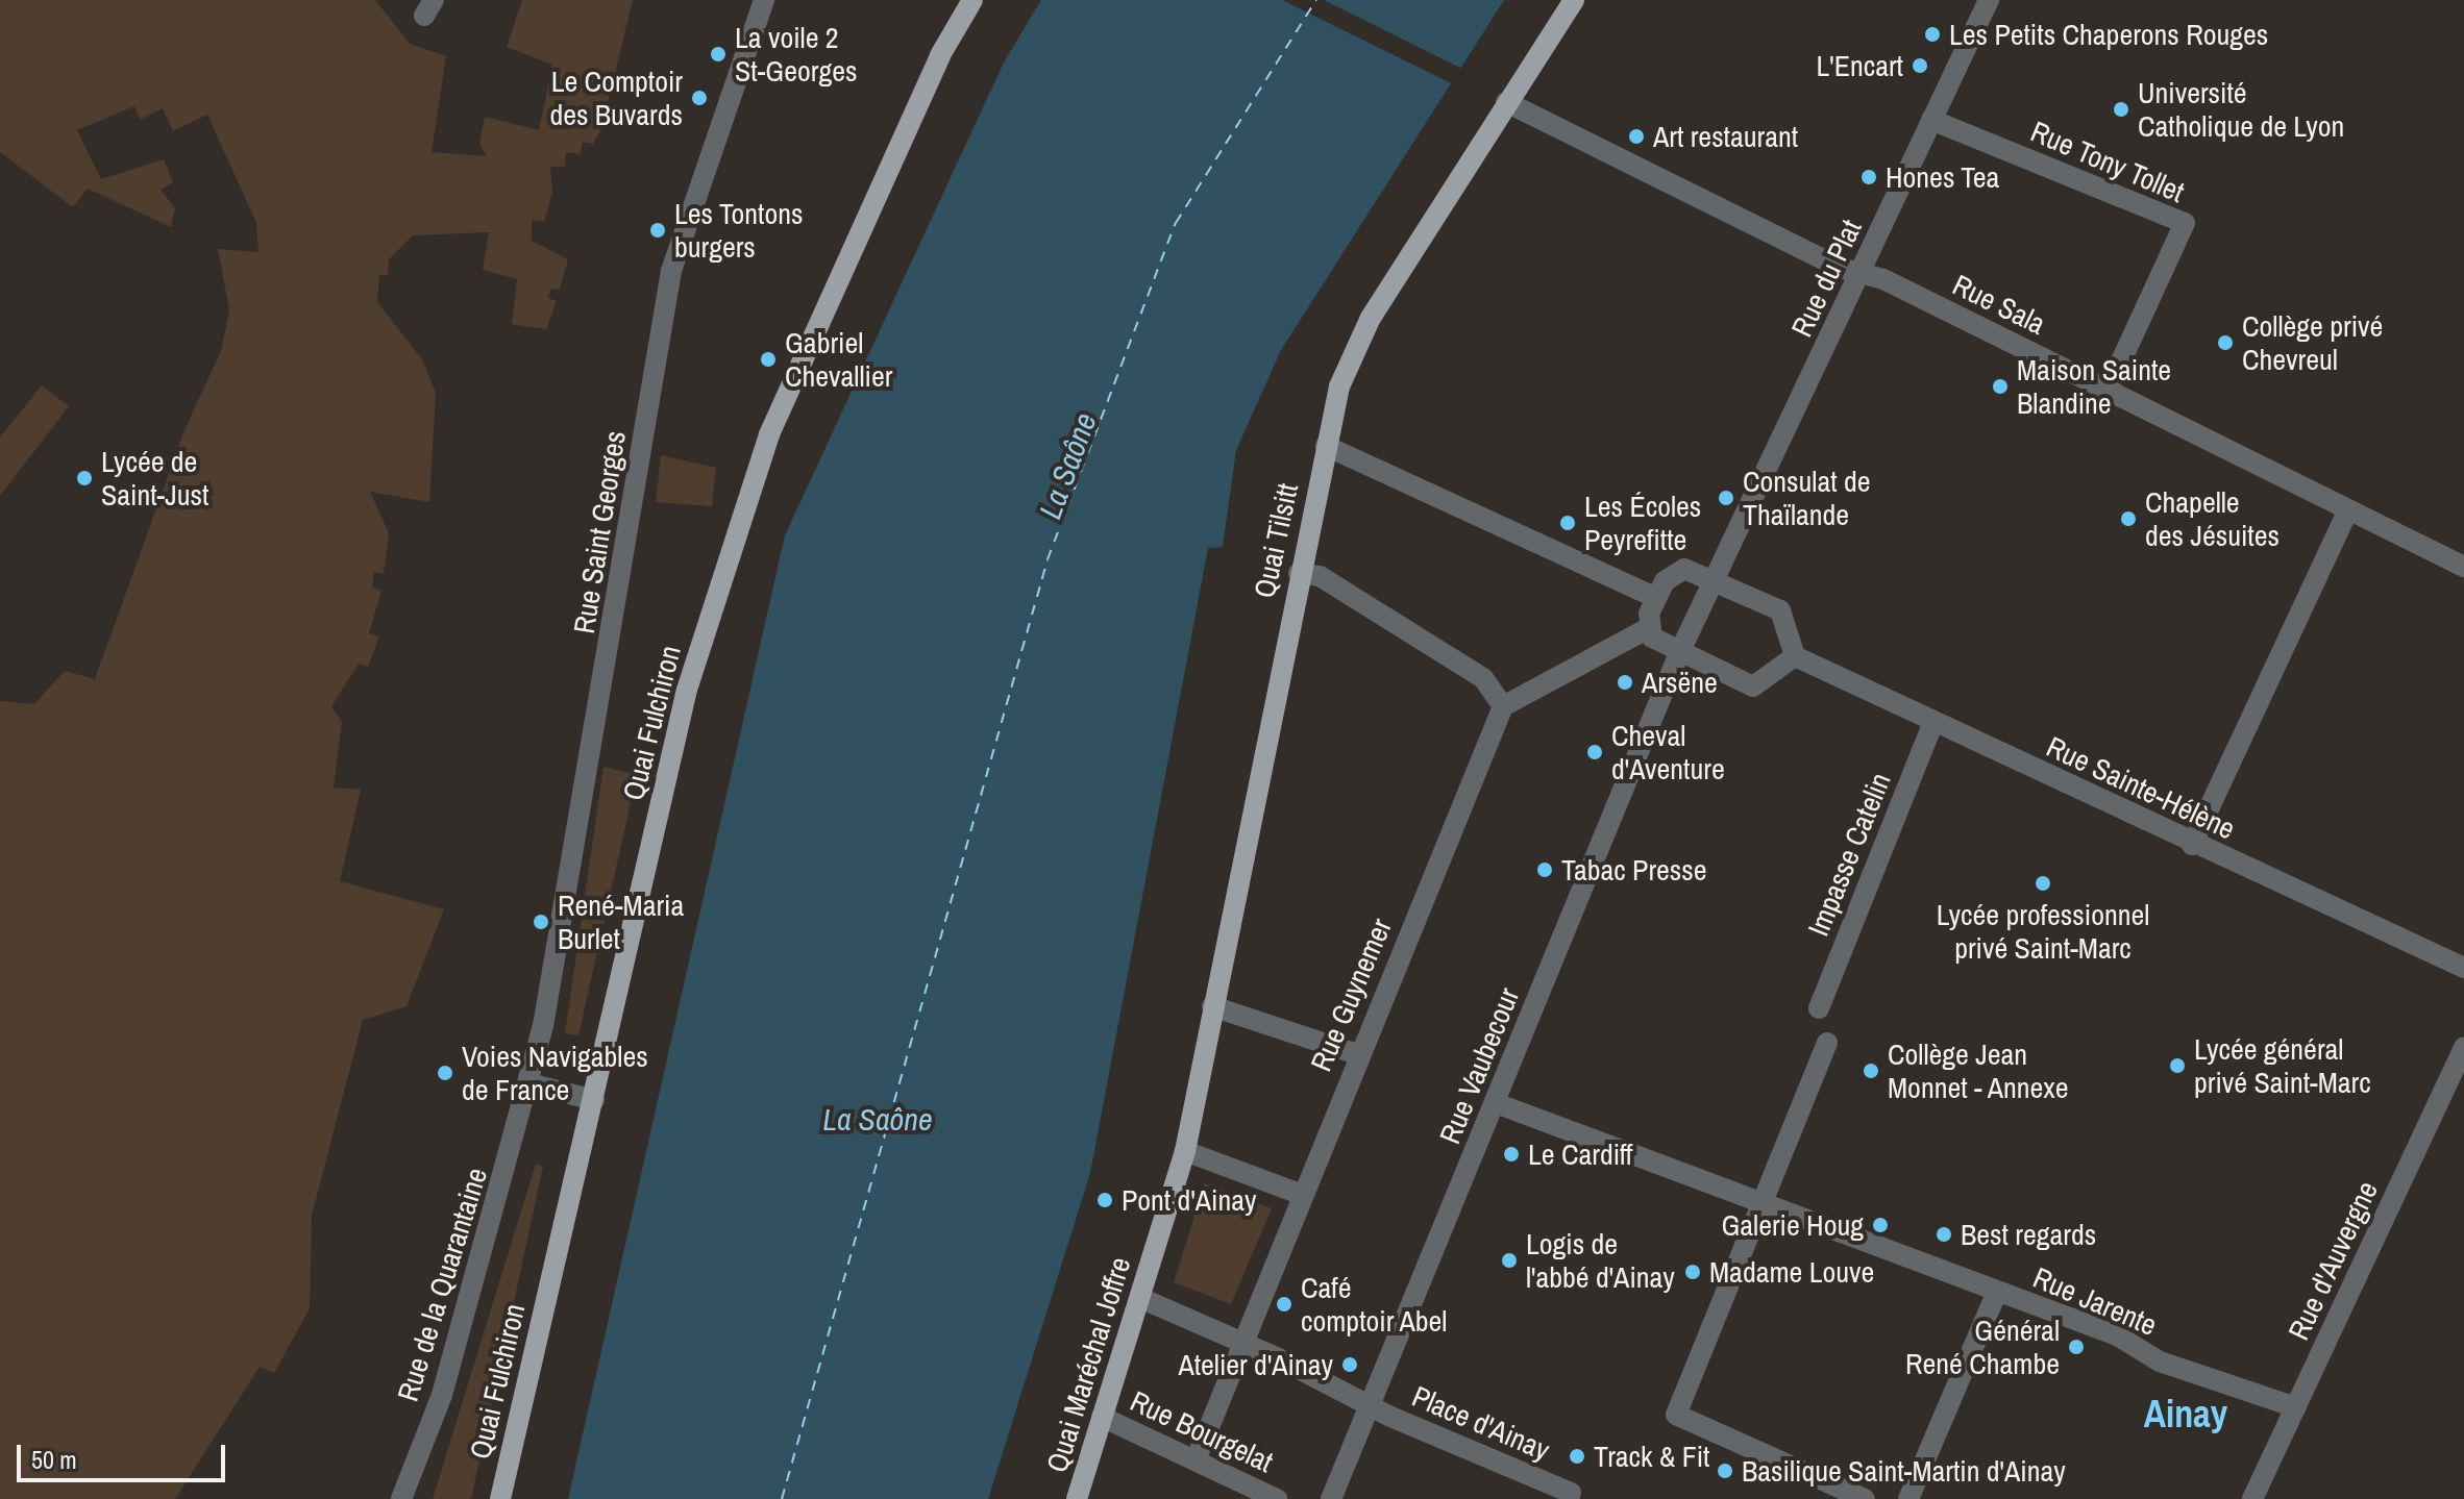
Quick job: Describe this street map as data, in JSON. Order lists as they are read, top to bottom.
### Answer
{
  "streets": {
    "main road": ["Quai Tilsitt", "Quai Fulchiron", "Quai Maréchal Joffre"],
    "street": [
      "Rue Tony Tollet",
      "Rue du Plat",
      "Rue Sala",
      "Rue Saint Georges",
      "Rue Sainte-Hélène",
      "Impasse Catelin",
      "Rue Guynemer",
      "Rue Vaubecour",
      "Rue d'Auvergne",
      "Rue de la Quarantaine",
      "Rue Jarente",
      "Place d'Ainay",
      "Rue Bourgelat"
    ]
  },
  "crossings": [
    ["Rue Tony Tollet", "Rue du Plat"],
    ["Rue Tony Tollet", "Rue Sala"],
    ["Rue du Plat", "Rue Sala"],
    ["Rue du Plat", "Rue Vaubecour"],
    ["Rue Sala", "Quai Tilsitt"],
    ["Rue Saint Georges", "Rue de la Quarantaine"],
    ["Quai Tilsitt", "Quai Maréchal Joffre"],
    ["Rue Sainte-Hélène", "Impasse Catelin"],
    ["Rue Guynemer", "Place d'Ainay"],
    ["Rue Guynemer", "Rue Bourgelat"],
    ["Rue Vaubecour", "Rue Jarente"],
    ["Rue Vaubecour", "Place d'Ainay"],
    ["Rue d'Auvergne", "Rue Jarente"],
    ["Quai Maréchal Joffre", "Place d'Ainay"],
    ["Quai Maréchal Joffre", "Rue Bourgelat"]
  ],
  "districts": ["Ainay"],
  "water": ["La Saône"],
  "places": [
    "Les Petits Chaperons Rouges",
    "La voile 2 St-Georges",
    "L'Encart",
    "Le Comptoir des Buvards",
    "Université Catholique de Lyon",
    "Art restaurant",
    "Hones Tea",
    "Les Tontons burgers",
    "Collège privé Chevreul",
    "Gabriel Chevallier",
    "Maison Sainte Blandine",
    "Lycée de Saint-Just",
    "Consulat de Thaïlande",
    "Chapelle des Jésuites",
    "Les Écoles Peyrefitte",
    "Arsëne",
    "Cheval d'Aventure",
    "Tabac Presse",
    "Lycée professionnel privé Saint-Marc",
    "René-Maria Burlet",
    "Lycée général privé Saint-Marc",
    "Collège Jean Monnet - Annexe",
    "Voies Navigables de France",
    "Le Cardiff",
    "Pont d'Ainay",
    "Galerie Houg",
    "Best regards",
    "Logis de l'abbé d'Ainay",
    "Madame Louve",
    "Café comptoir Abel",
    "Général René Chambe",
    "Atelier d'Ainay",
    "Track & Fit",
    "Basilique Saint-Martin d'Ainay"
  ],
  "scale_bar": "50 m"
}
